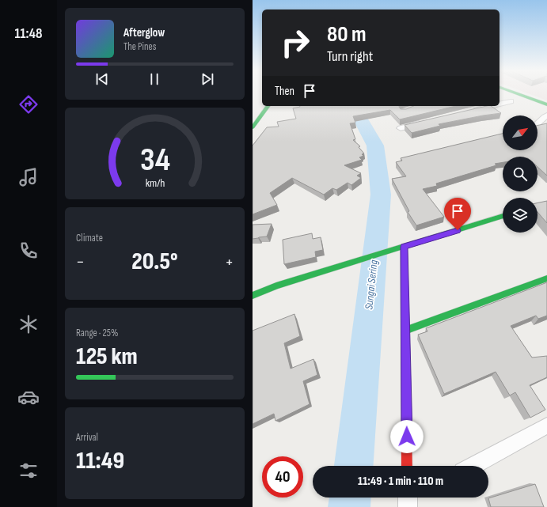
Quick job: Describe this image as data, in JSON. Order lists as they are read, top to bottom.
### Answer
{
  "water": ["Sungai Sering"],
  "north": "top right",
  "page": {
    "tabs": "11:48",
    "turn": ["80 m", "Turn right"],
    "song": ["Afterglow", "The Pines"],
    "then": "Then",
    "tile": [
      "Climate",
      ["Range · 25%", "125 km"],
      ["Arrival", "11:49"]
    ],
    "heat": ["−", "20.5°", "+"],
    "limit": "40",
    "trip": "11:49 · 1 min · 110 m",
    "gauge": ["34", "km/h"]
  }
}
